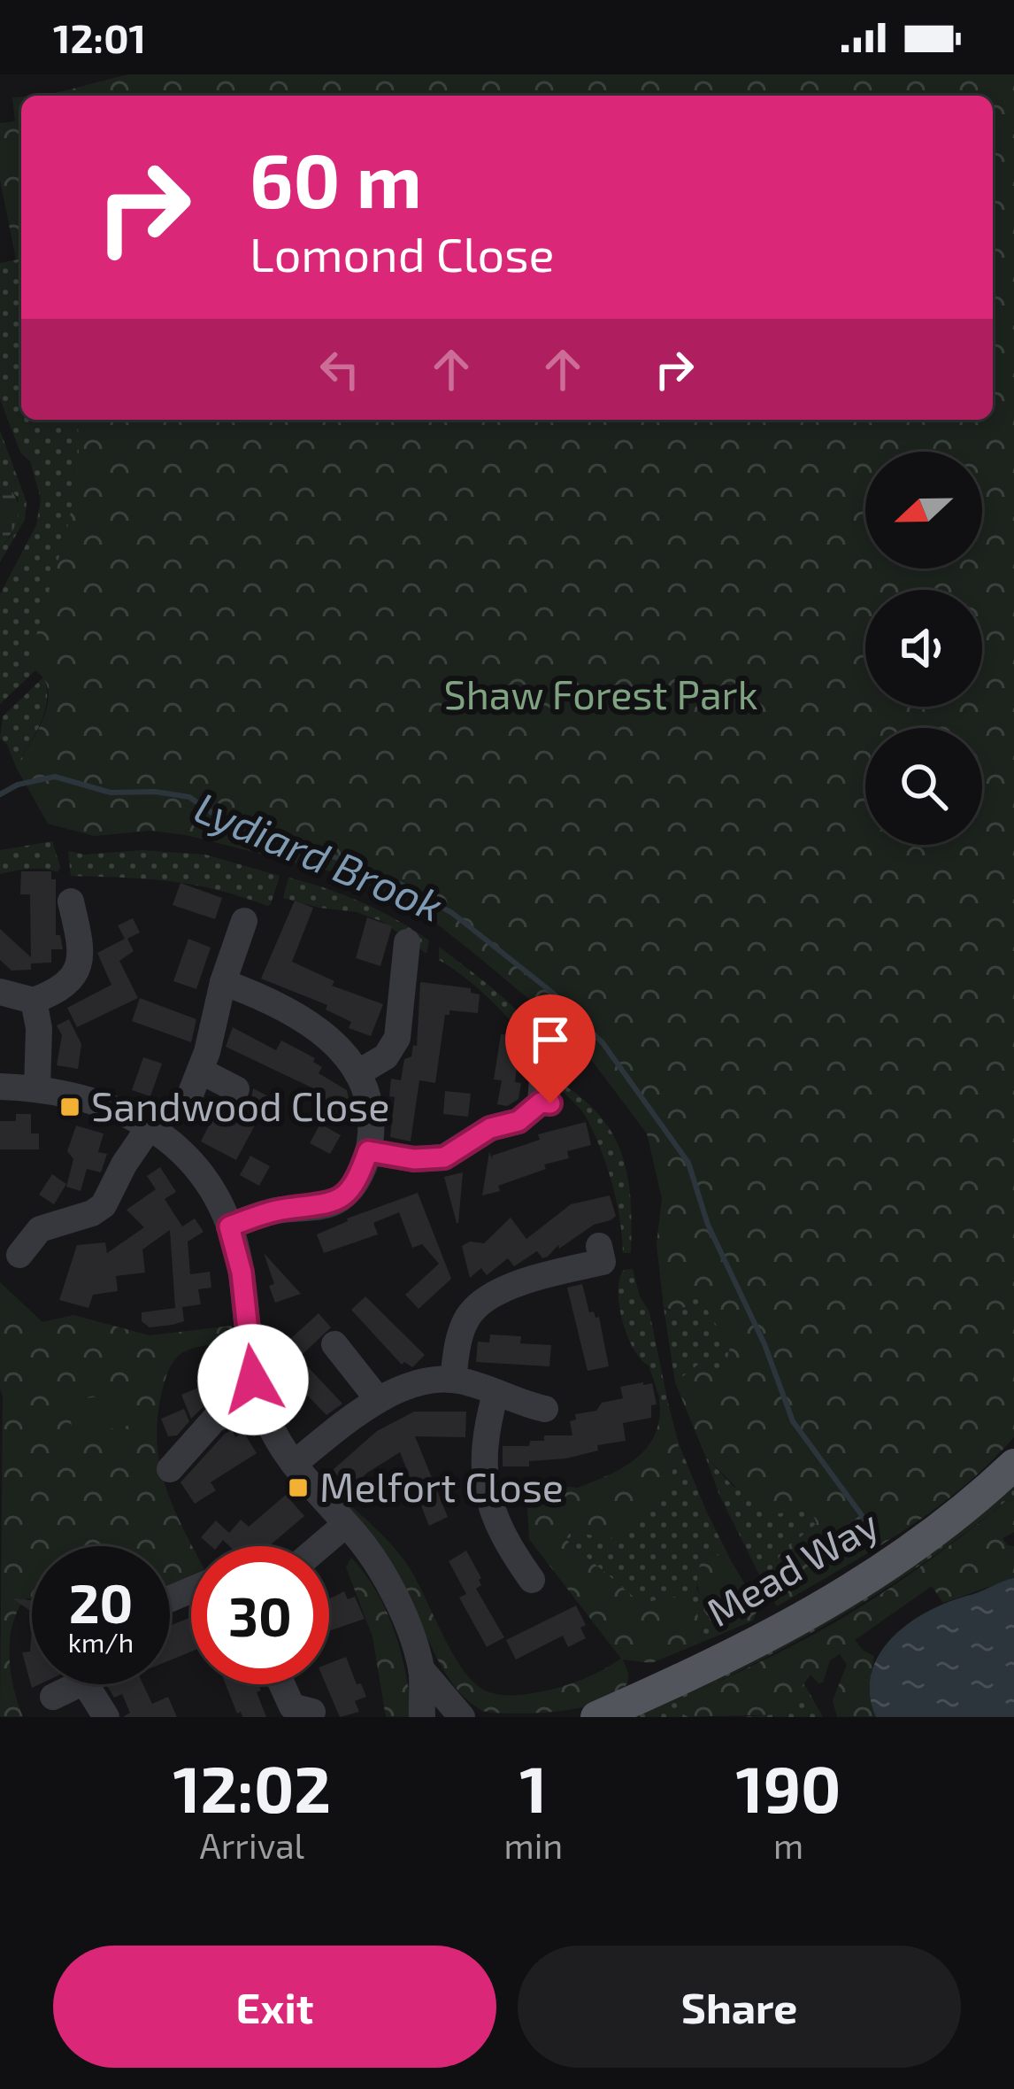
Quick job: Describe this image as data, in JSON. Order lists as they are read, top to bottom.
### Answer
{
  "streets": {
    "main road": ["Mead Way"]
  },
  "water": ["Lydiard Brook"],
  "parks": ["Shaw Forest Park"],
  "places": {
    "transit": ["Sandwood Close", "Melfort Close"]
  },
  "north": "left",
  "page": {
    "status": "12:01",
    "turn": ["60 m", "Lomond Close"],
    "speed": "20 km/h",
    "limit": "30",
    "eta": [
      "12:02",
      "Arrival",
      "1",
      "min",
      "190",
      "m"
    ],
    "buttons": ["Exit", "Share"]
  }
}
